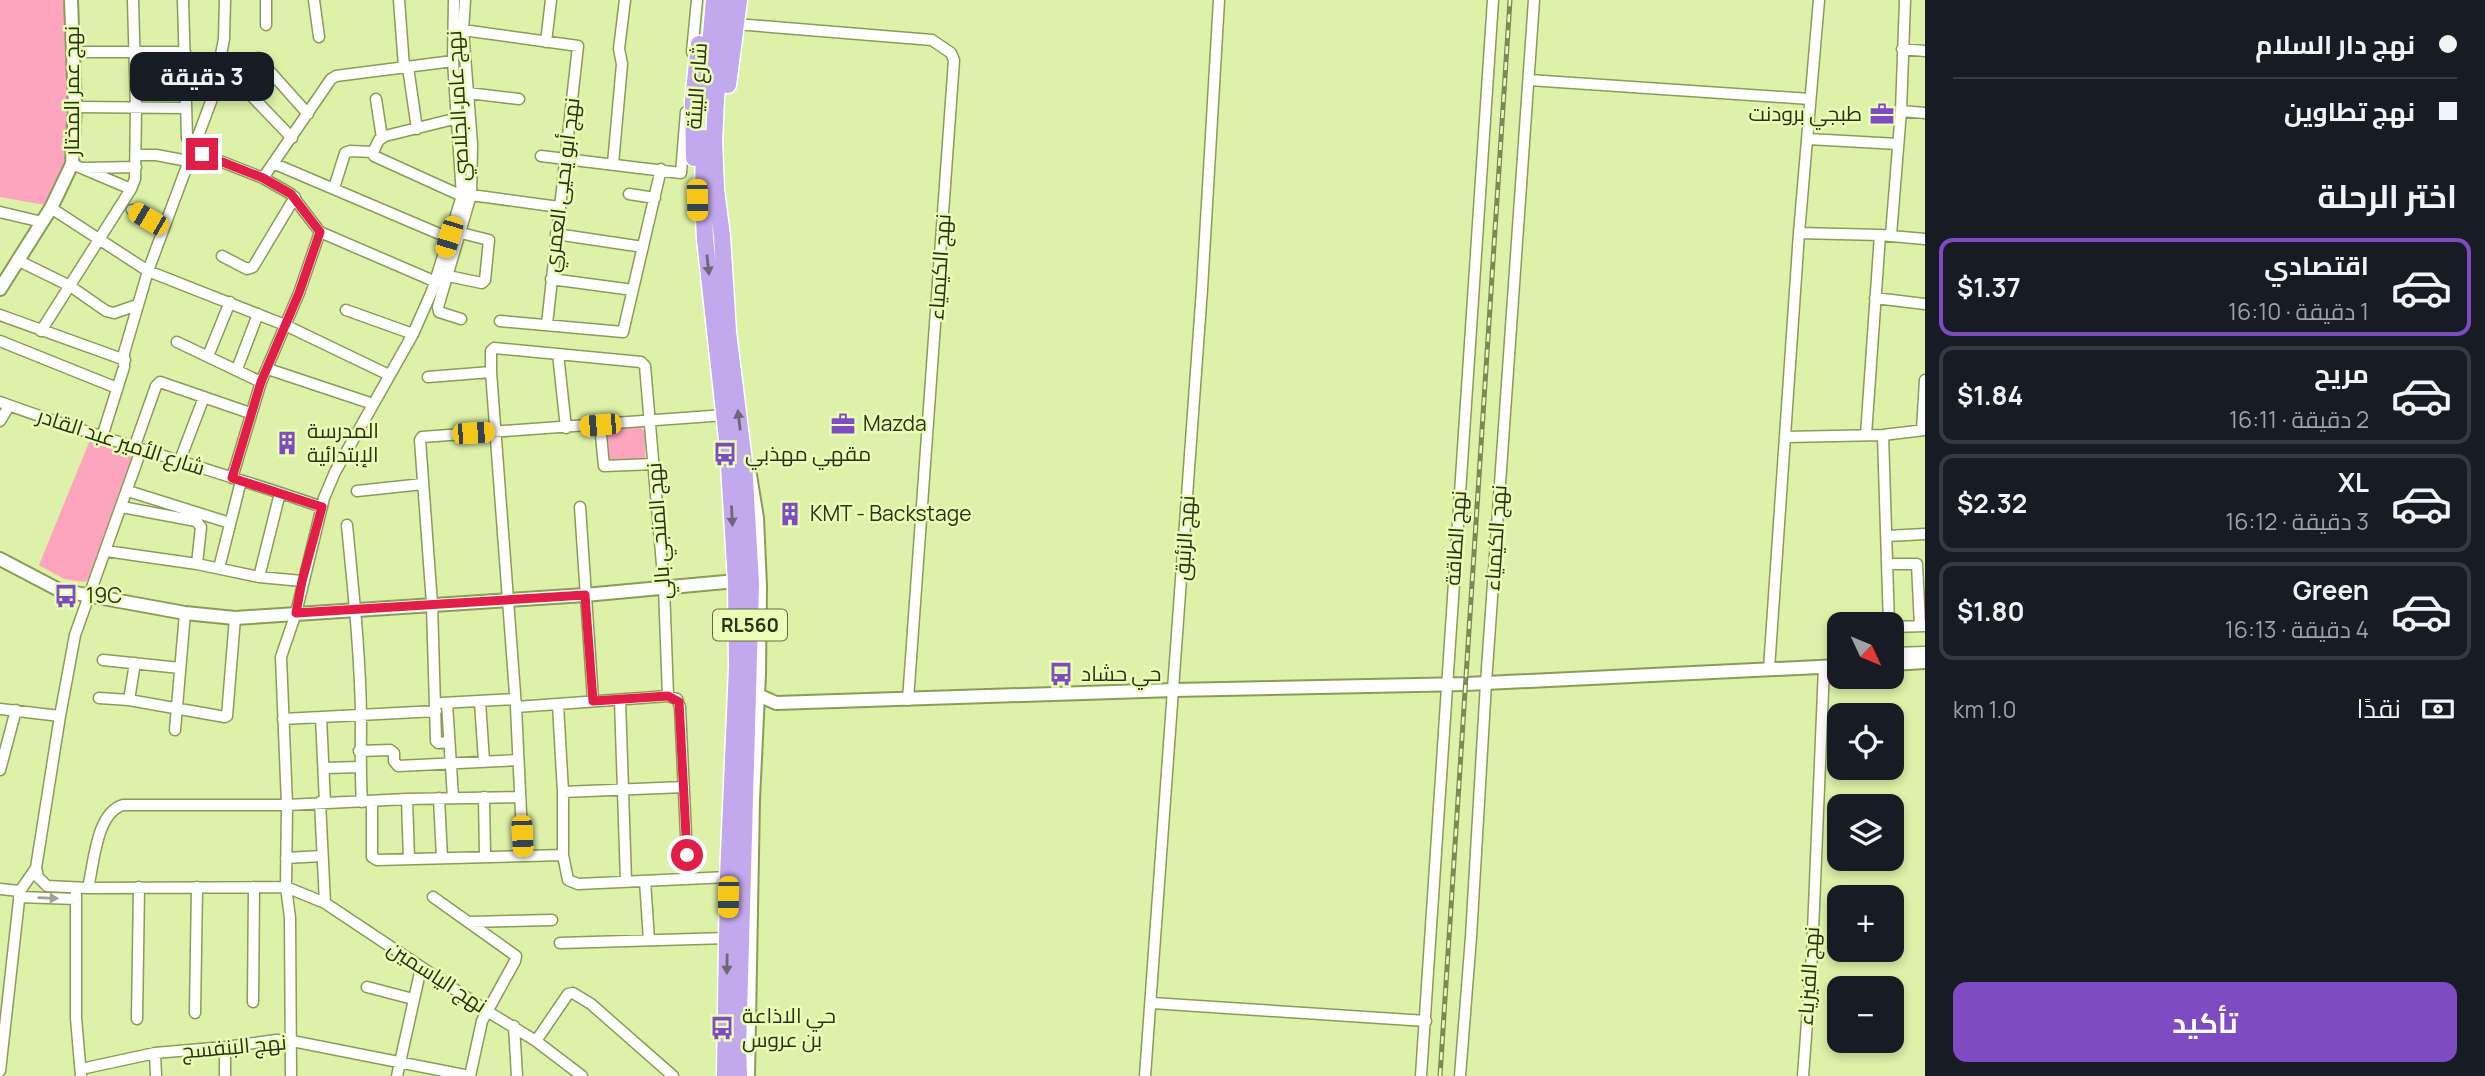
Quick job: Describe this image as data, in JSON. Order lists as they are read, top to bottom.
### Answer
{
  "streets": {
    "highway": ["شارع البيئة", "RL560"],
    "street": [
      "نهج عمر المختار",
      "نهج عامر الجلاصي",
      "نهج أبو يحيى العمري",
      "نهج الكيمياء",
      "شارع الأمير عبد القادر",
      "نهج المنجي بالي",
      "نهج الزئبق",
      "نهج الطاقة",
      "نهج الفيزياء",
      "نهج الياسمين",
      "نهج البنفسج"
    ]
  },
  "crossings": [
    ["شارع البيئة", "RL560"],
    ["نهج عامر الجلاصي", "شارع الأمير عبد القادر"],
    ["نهج عامر الجلاصي", "نهج الياسمين"],
    ["نهج عامر الجلاصي", "نهج البنفسج"]
  ],
  "places": {
    "office": ["طبجي برودنت", "Mazda"],
    "building": ["المدرسة الإبتدائية", "KMT - Backstage"],
    "bus stop": [
      "مقهي مهذبي",
      "19C",
      "حي حشاد",
      "حي الاذاعة بن عروس"
    ]
  },
  "north": "bottom right",
  "page": {
    "banner": ["نهج دار السلام", "نهج تطاوين"],
    "bubble": "3 دقيقة",
    "heading": "اختر الرحلة",
    "list": [
      {
        "name": "اقتصادي",
        "note": "1 دقيقة · 16:10",
        "value": "$1.37"
      },
      {
        "name": "مريح",
        "note": "2 دقيقة · 16:11",
        "value": "$1.84"
      },
      {
        "name": "XL",
        "note": "3 دقيقة · 16:12",
        "value": "$2.32"
      },
      {
        "name": "Green",
        "note": "4 دقيقة · 16:13",
        "value": "$1.80"
      }
    ],
    "map_buttons": ["+", "−"],
    "pay": ["نقدًا", "1.0 km"],
    "buttons": "تأكيد"
  }
}
